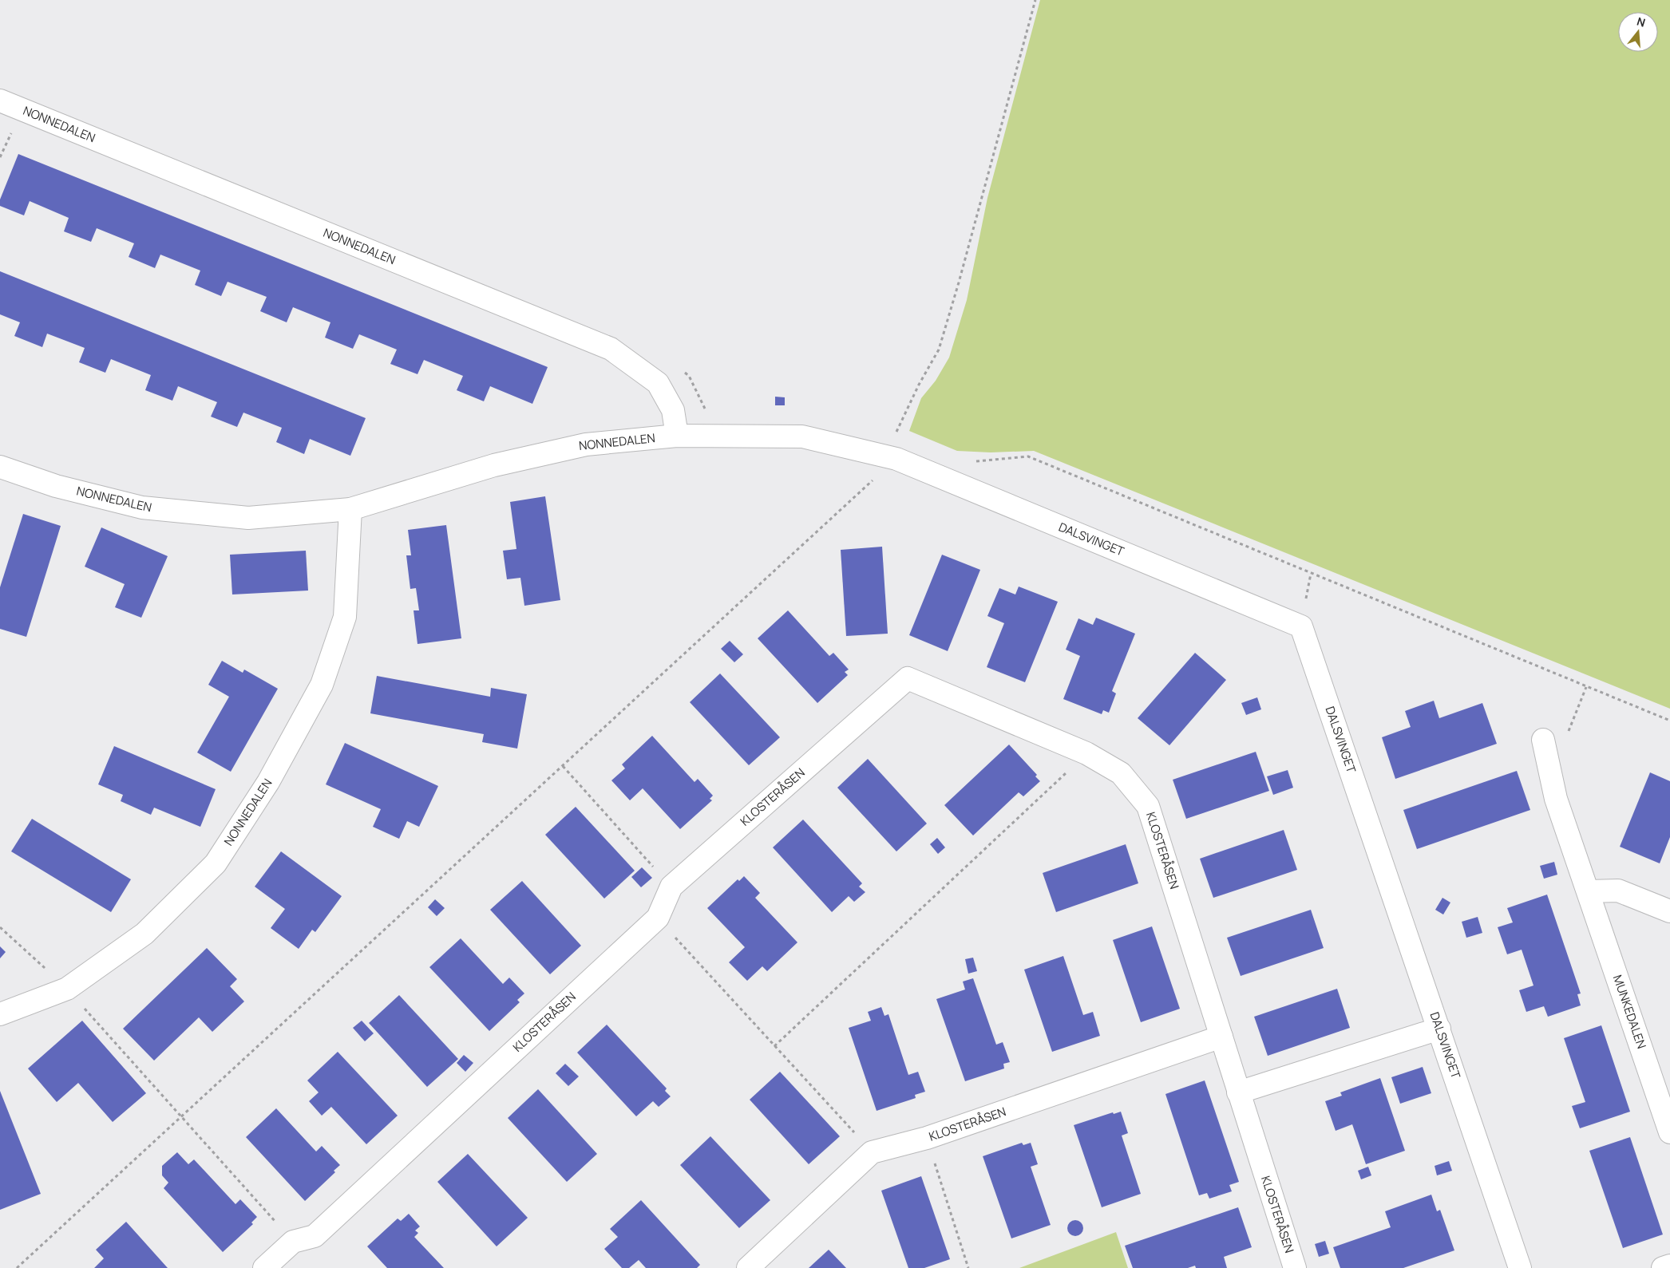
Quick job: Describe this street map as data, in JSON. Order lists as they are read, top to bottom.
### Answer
{
  "streets": {
    "street": [
      "NONNEDALEN",
      "DALSVINGET",
      "KLOSTERÅSEN",
      "MUNKEDALEN"
    ]
  },
  "crossings": [
    ["NONNEDALEN", "DALSVINGET"]
  ],
  "north": "top"
}
